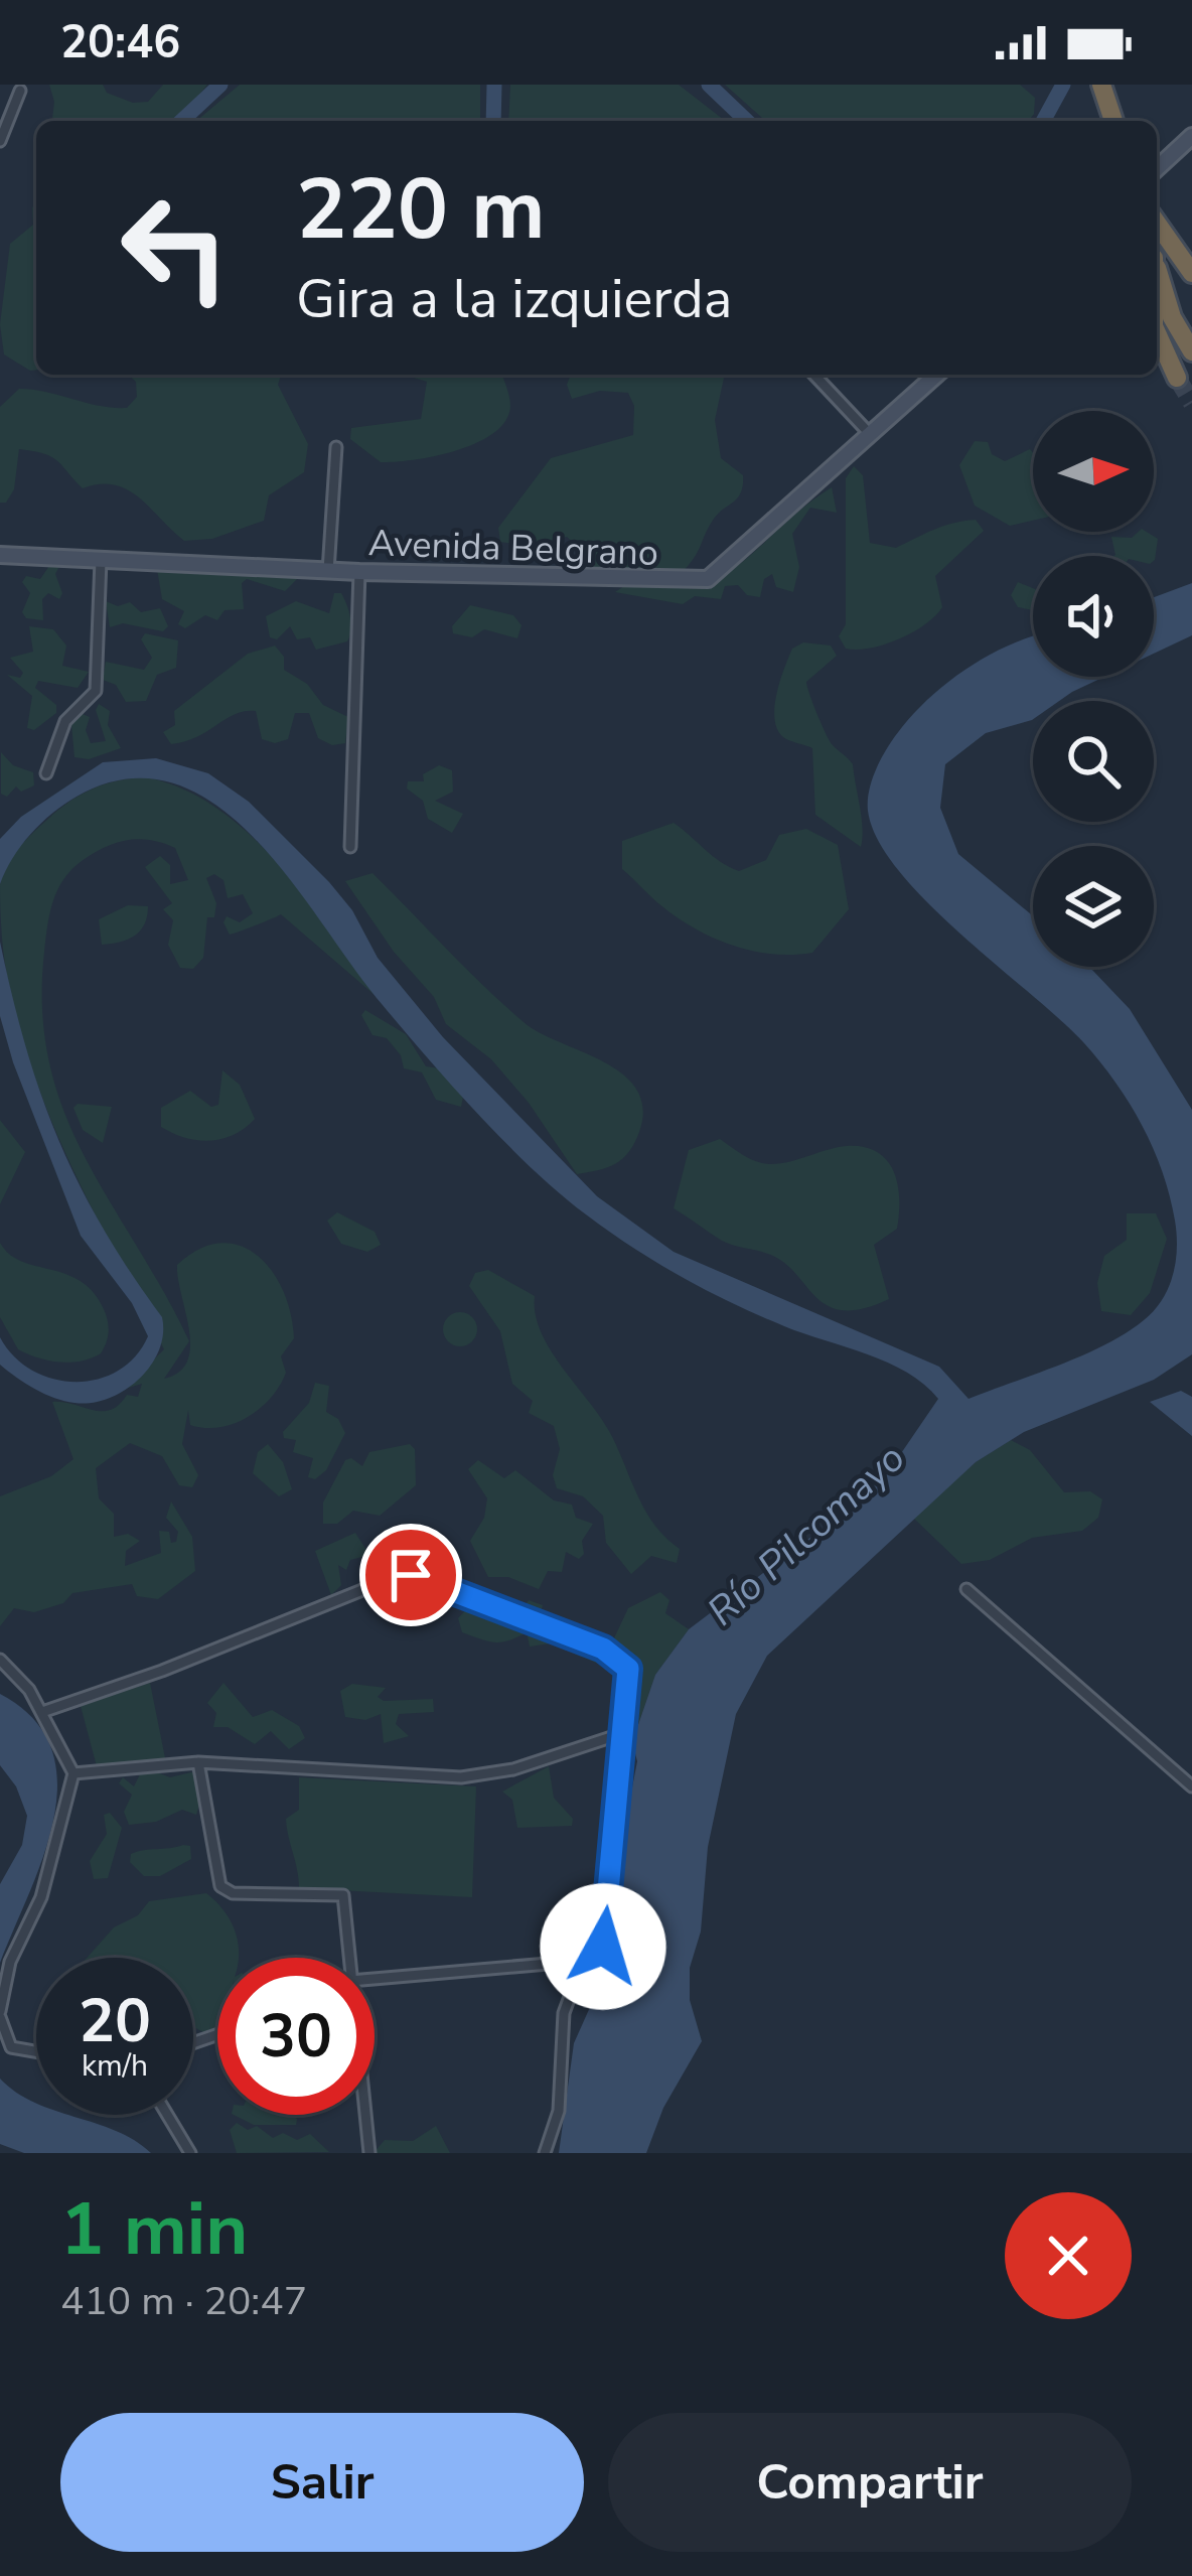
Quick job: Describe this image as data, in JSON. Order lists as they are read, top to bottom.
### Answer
{
  "streets": {
    "street": ["Avenida Belgrano"]
  },
  "water": ["Río Pilcomayo"],
  "north": "right",
  "page": {
    "status": "20:46",
    "turn": ["220 m", "Gira a la izquierda"],
    "speed": "20 km/h",
    "limit": "30",
    "heading": ["1 min", "410 m · 20:47"],
    "buttons": ["Salir", "Compartir"]
  }
}
